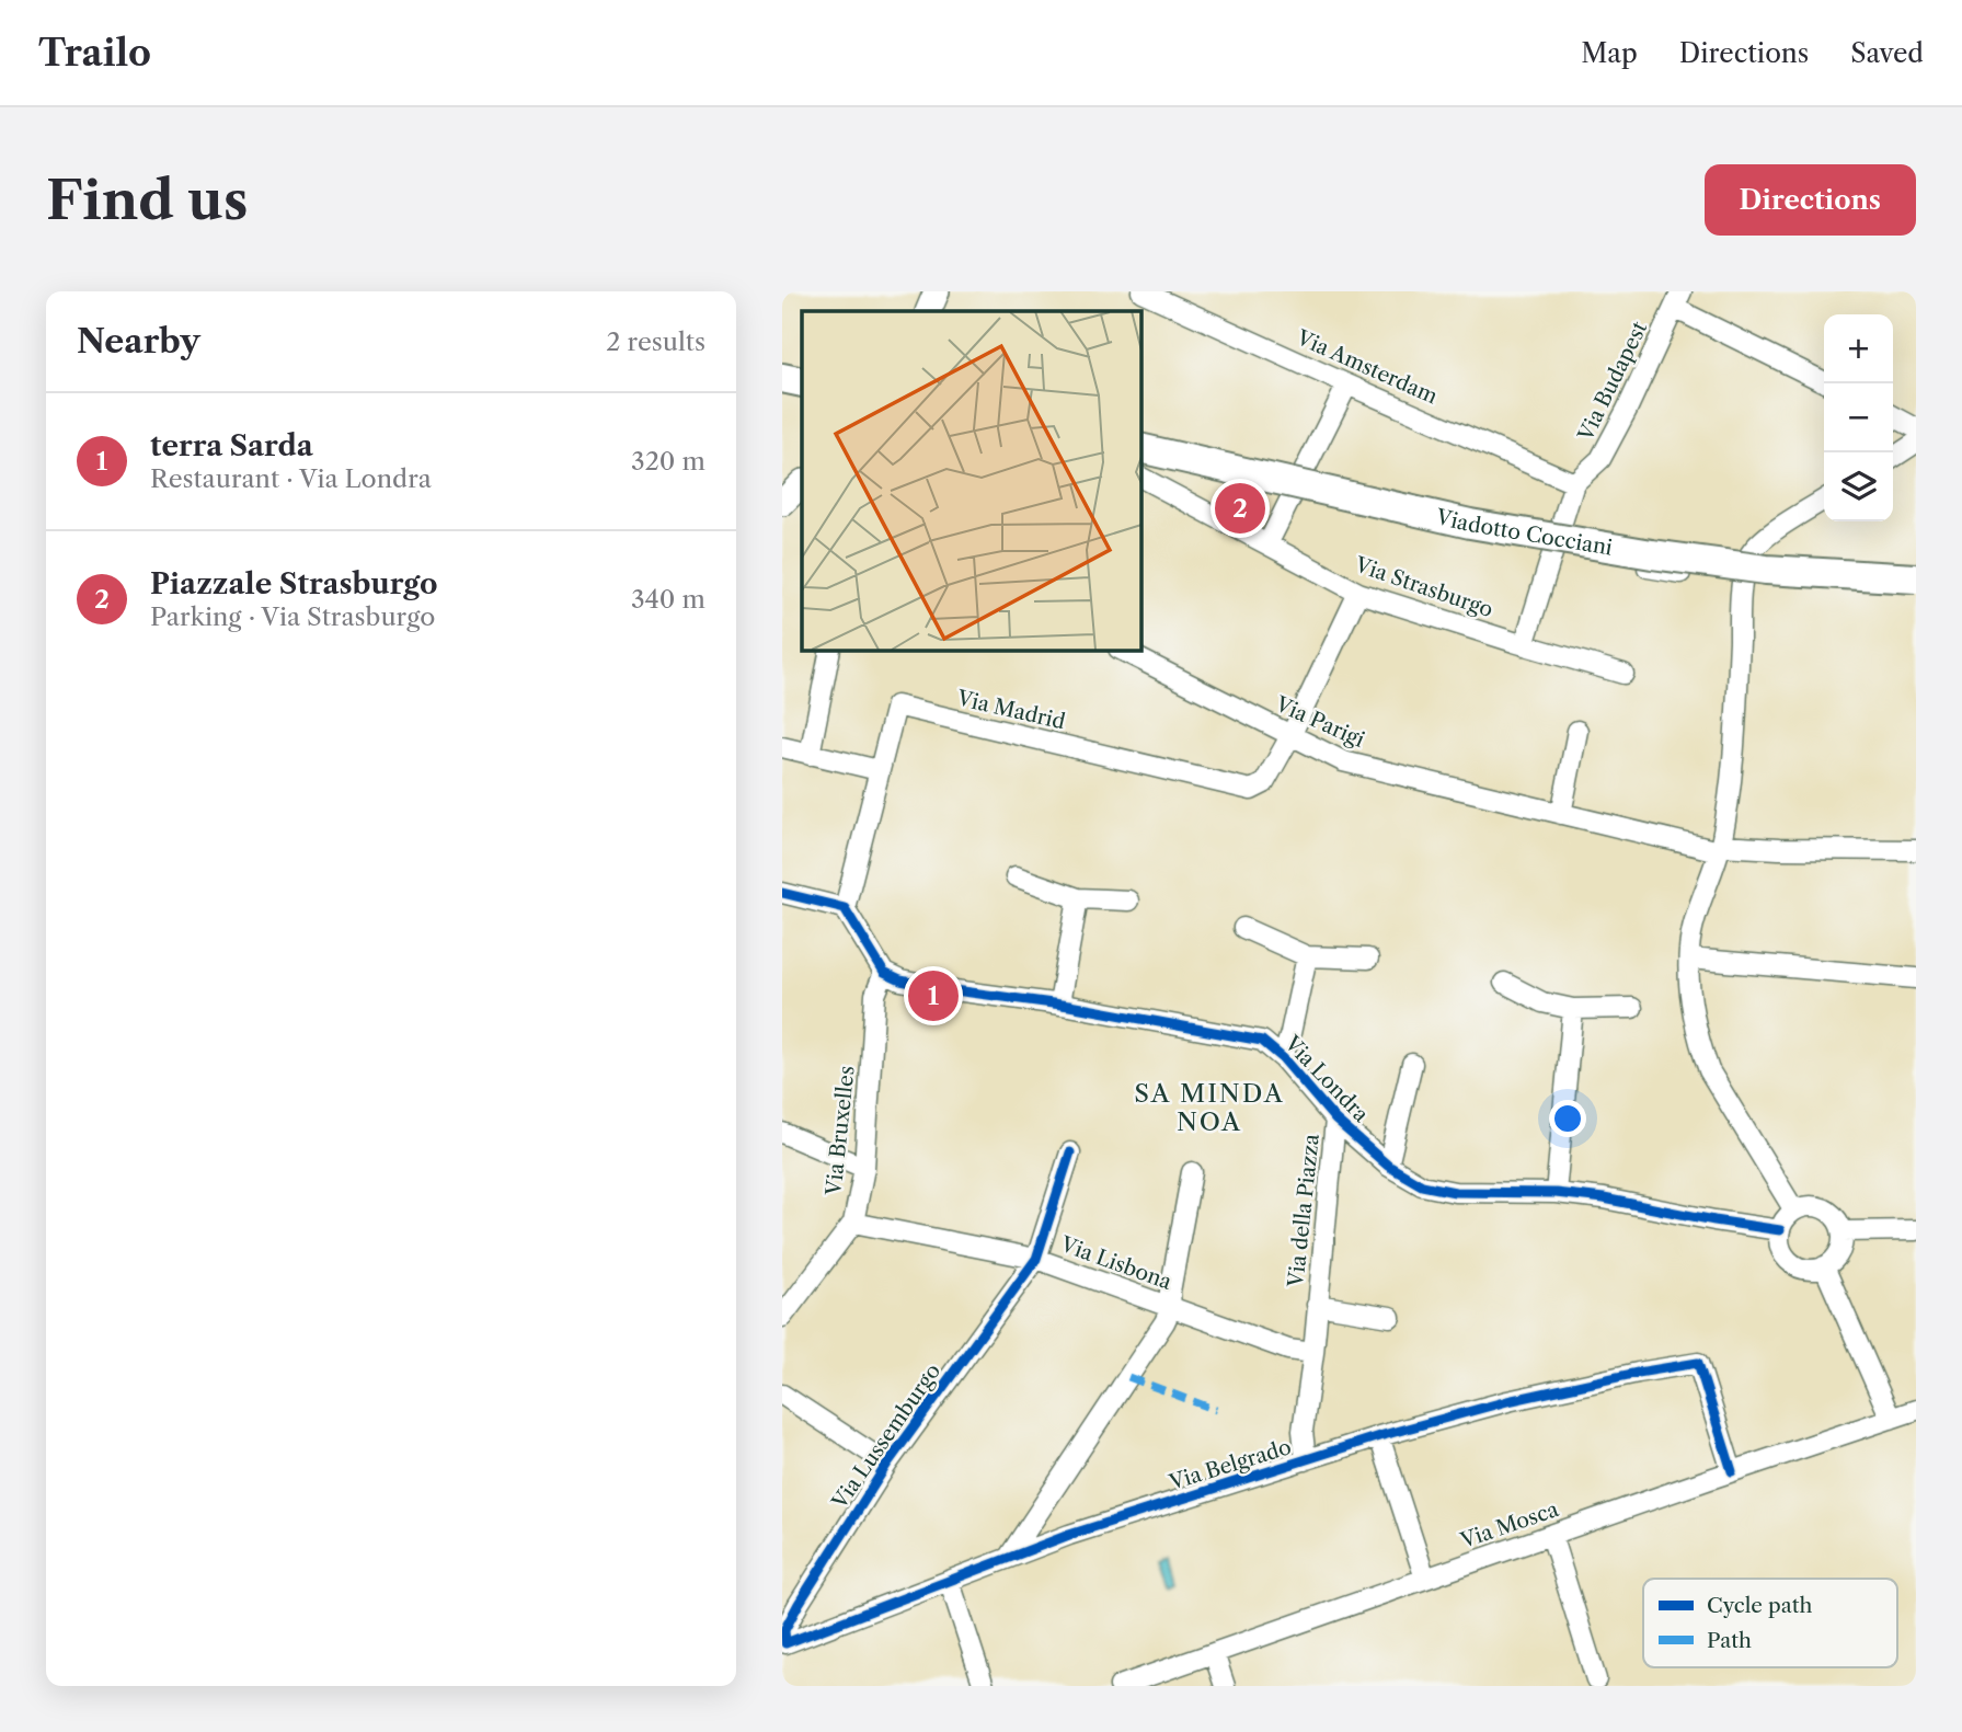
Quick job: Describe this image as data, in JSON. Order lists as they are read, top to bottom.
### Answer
{
  "streets": {
    "highway": ["Viadotto Cocciani"],
    "street": [
      "Via Amsterdam",
      "Via Budapest",
      "Via Strasburgo",
      "Via Madrid",
      "Via Parigi",
      "Via Londra",
      "Via Bruxelles",
      "Via della Piazza",
      "Via Lisbona",
      "Via Lussemburgo",
      "Via Belgrado",
      "Via Mosca"
    ]
  },
  "crossings": [
    ["Via Amsterdam", "Via Budapest"],
    ["Via Madrid", "Via Parigi"],
    ["Via Londra", "Via Bruxelles"],
    ["Via Londra", "Via della Piazza"],
    ["Via Bruxelles", "Via Lisbona"],
    ["Via della Piazza", "Via Lisbona"],
    ["Via della Piazza", "Via Belgrado"],
    ["Via Lisbona", "Via Lussemburgo"],
    ["Via Lussemburgo", "Via Belgrado"],
    ["Via Belgrado", "Via Mosca"]
  ],
  "districts": ["SA MINDA NOA"],
  "legend": ["Cycle path", "Path"],
  "page": {
    "header": "Trailo",
    "nav": ["Map", "Directions", "Saved"],
    "buttons": "Directions",
    "title": "Find us",
    "heading": ["Nearby", "2 results"],
    "map_buttons": ["+", "−"],
    "list": [
      {
        "mark": "1",
        "name": "terra Sarda",
        "note": "Restaurant · Via Londra",
        "value": "320 m"
      },
      {
        "mark": "2",
        "name": "Piazzale Strasburgo",
        "note": "Parking · Via Strasburgo",
        "value": "340 m"
      }
    ],
    "pins": ["2", "1"]
  }
}
